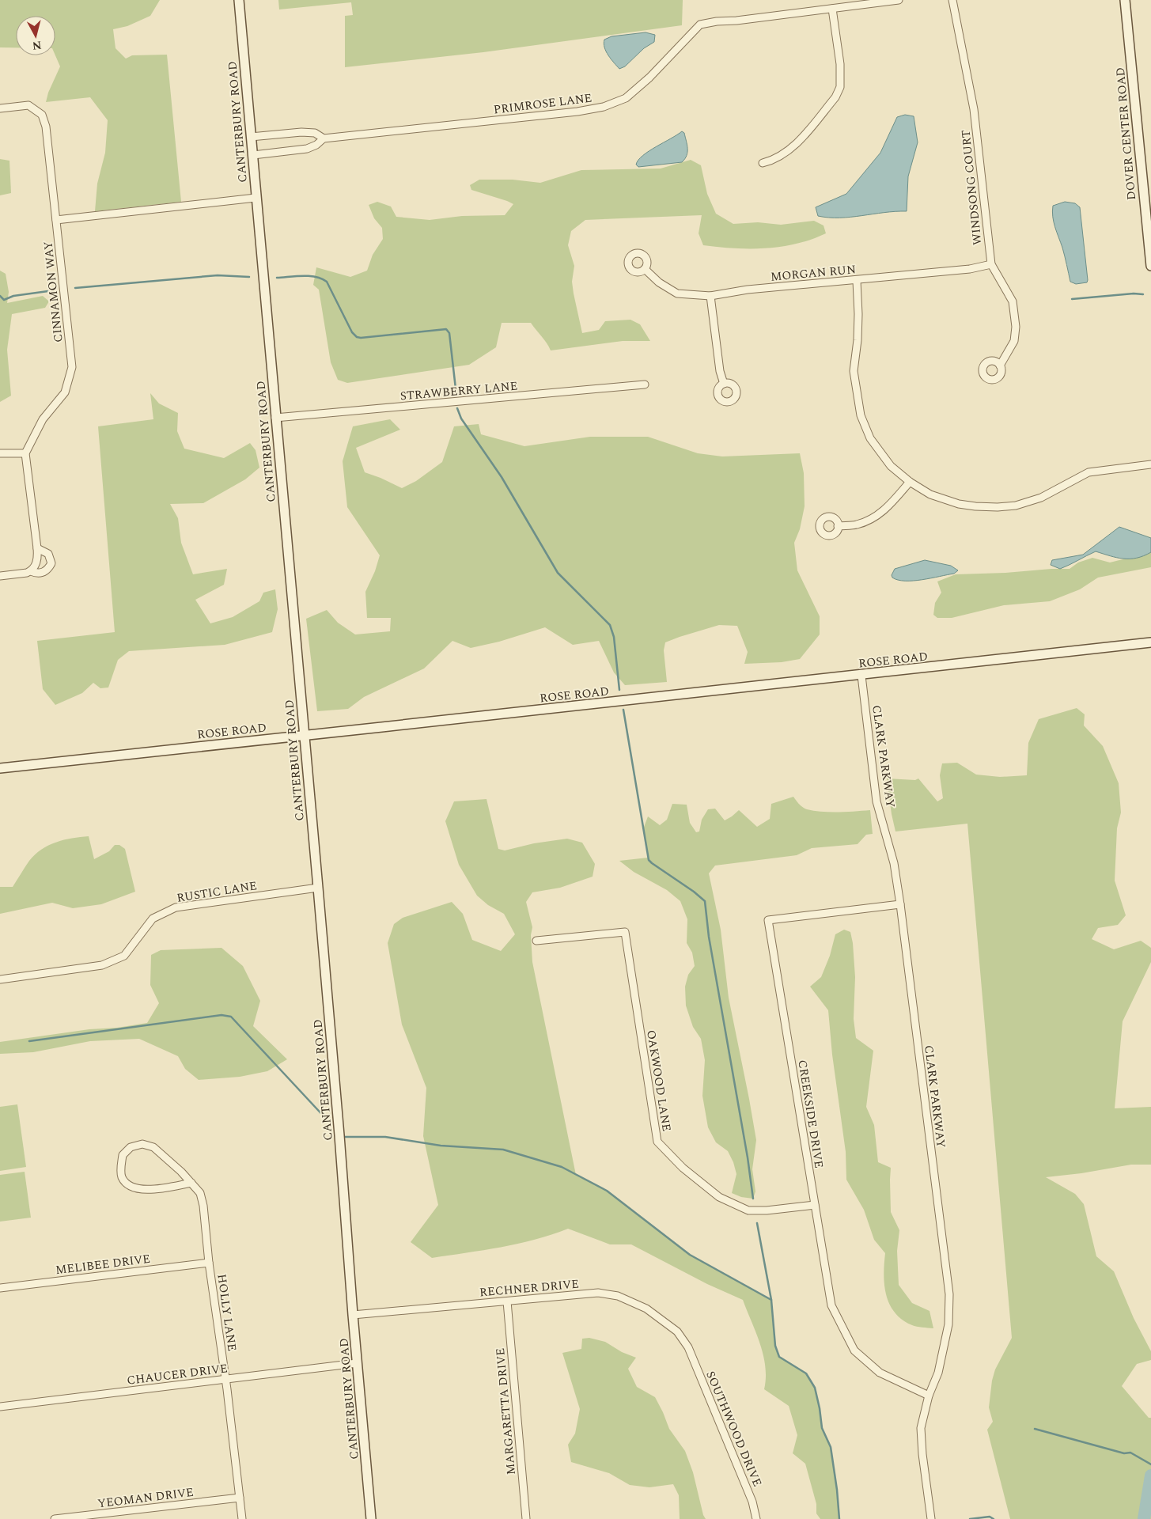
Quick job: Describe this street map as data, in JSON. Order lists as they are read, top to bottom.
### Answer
{
  "streets": {
    "street": [
      "PRIMROSE LANE",
      "CANTERBURY ROAD",
      "DOVER CENTER ROAD",
      "WINDSONG COURT",
      "MORGAN RUN",
      "CINNAMON WAY",
      "STRAWBERRY LANE",
      "ROSE ROAD",
      "CLARK PARKWAY",
      "RUSTIC LANE",
      "OAKWOOD LANE",
      "CREEKSIDE DRIVE",
      "MELIBEE DRIVE",
      "RECHNER DRIVE",
      "HOLLY LANE",
      "CHAUCER DRIVE",
      "MARGARETTA DRIVE",
      "SOUTHWOOD DRIVE",
      "YEOMAN DRIVE"
    ]
  },
  "crossings": [
    ["PRIMROSE LANE", "CANTERBURY ROAD"],
    ["CANTERBURY ROAD", "STRAWBERRY LANE"],
    ["CANTERBURY ROAD", "ROSE ROAD"],
    ["CANTERBURY ROAD", "RUSTIC LANE"],
    ["CANTERBURY ROAD", "RECHNER DRIVE"],
    ["CANTERBURY ROAD", "CHAUCER DRIVE"],
    ["WINDSONG COURT", "MORGAN RUN"],
    ["ROSE ROAD", "CLARK PARKWAY"],
    ["CLARK PARKWAY", "CREEKSIDE DRIVE"],
    ["OAKWOOD LANE", "CREEKSIDE DRIVE"],
    ["MELIBEE DRIVE", "HOLLY LANE"],
    ["RECHNER DRIVE", "MARGARETTA DRIVE"],
    ["RECHNER DRIVE", "SOUTHWOOD DRIVE"],
    ["HOLLY LANE", "CHAUCER DRIVE"],
    ["HOLLY LANE", "YEOMAN DRIVE"]
  ],
  "north": "bottom"
}
